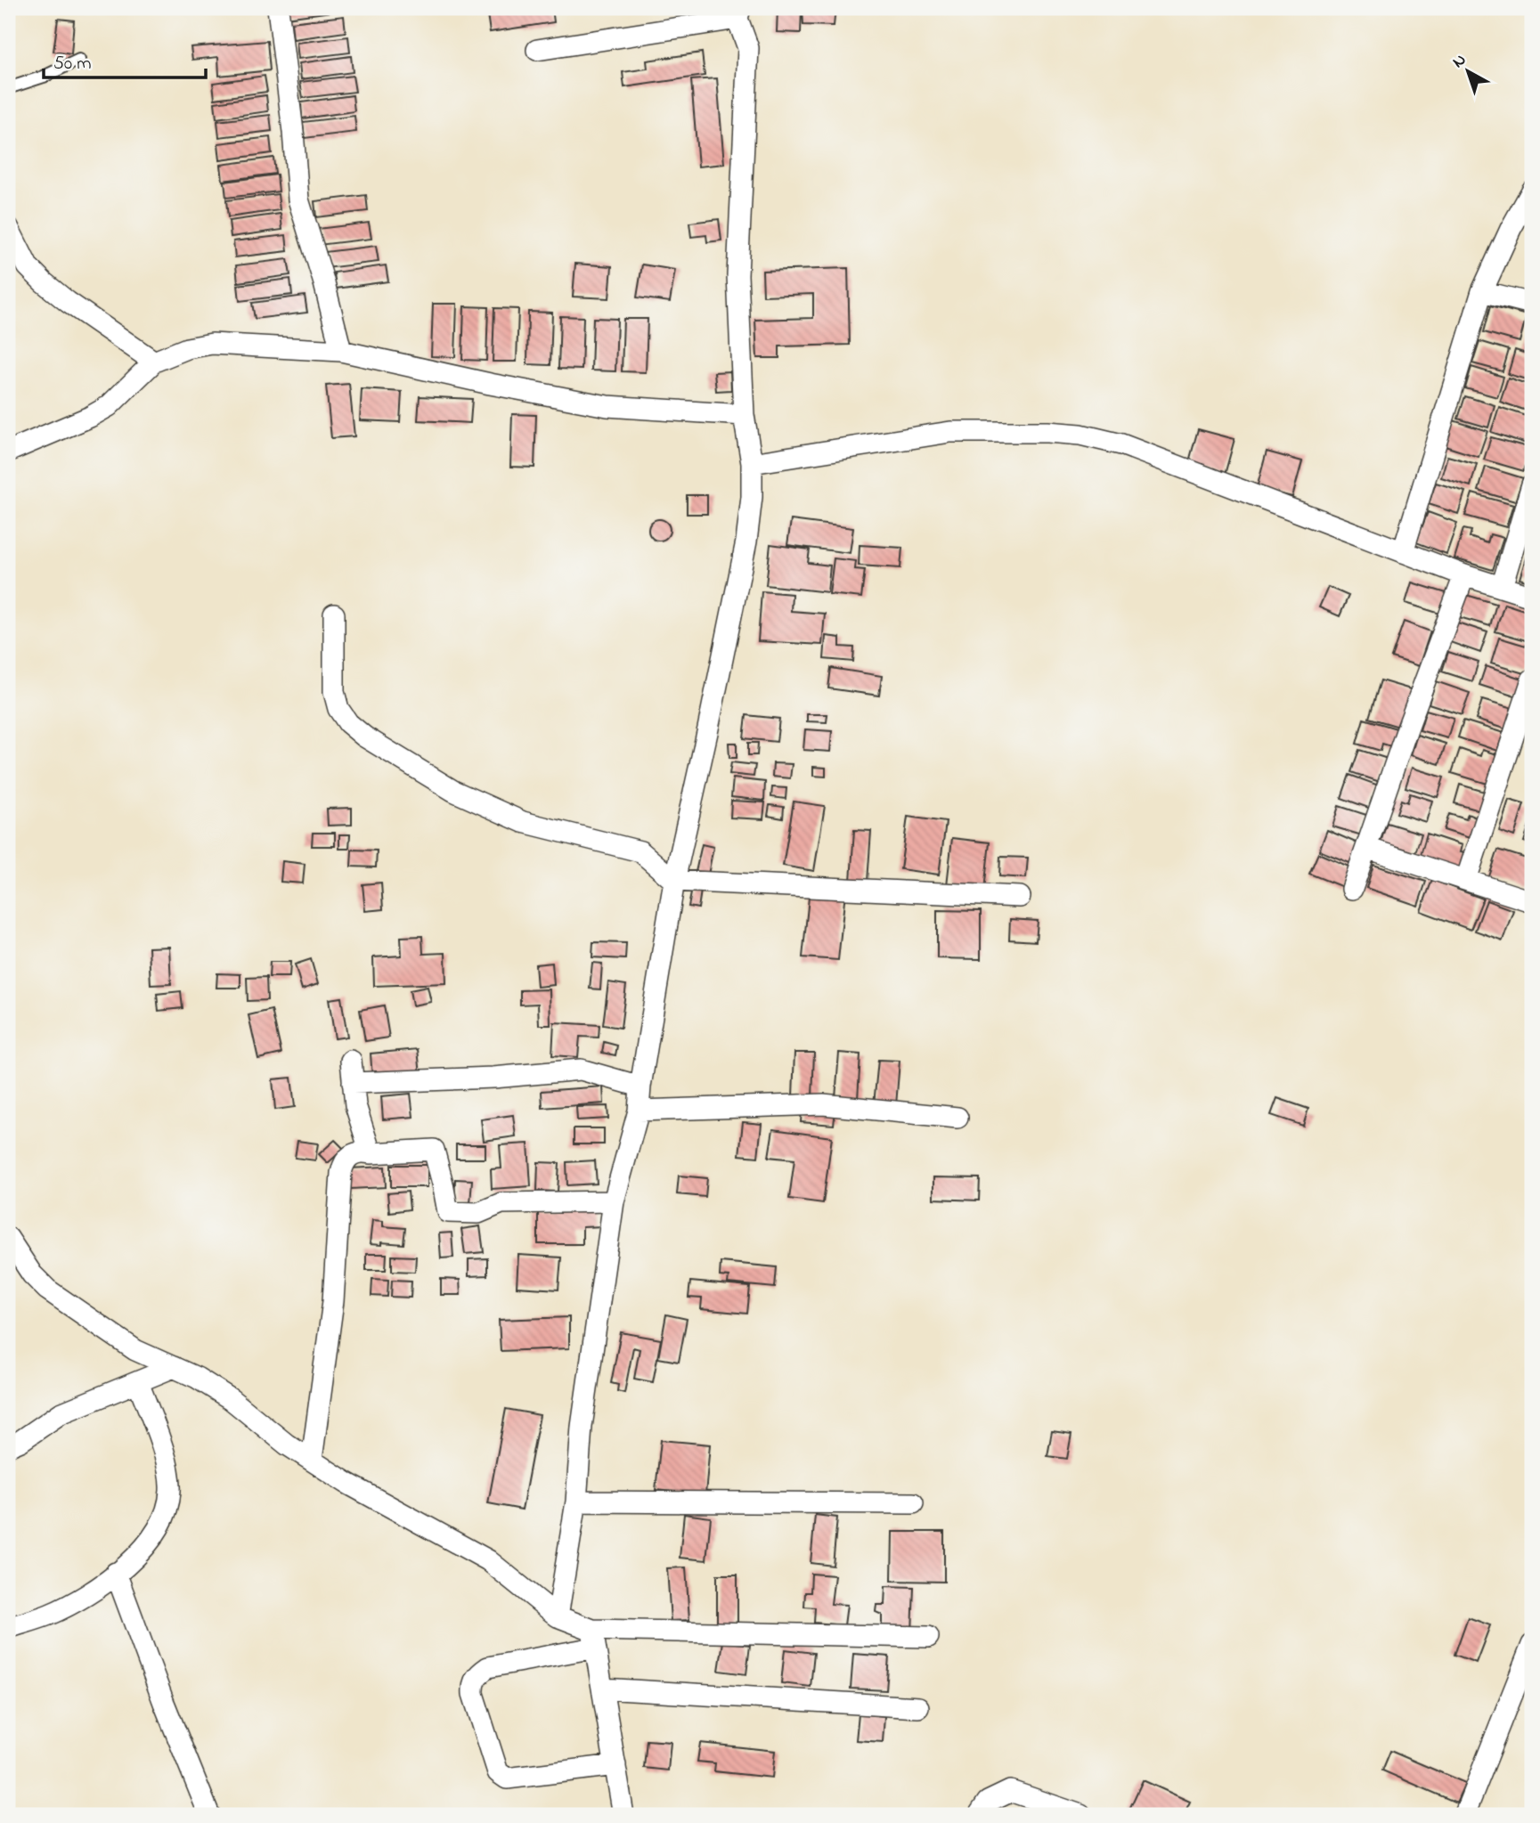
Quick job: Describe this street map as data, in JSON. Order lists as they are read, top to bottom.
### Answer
{
  "scale_bar": "50 m",
  "north": "top left"
}
